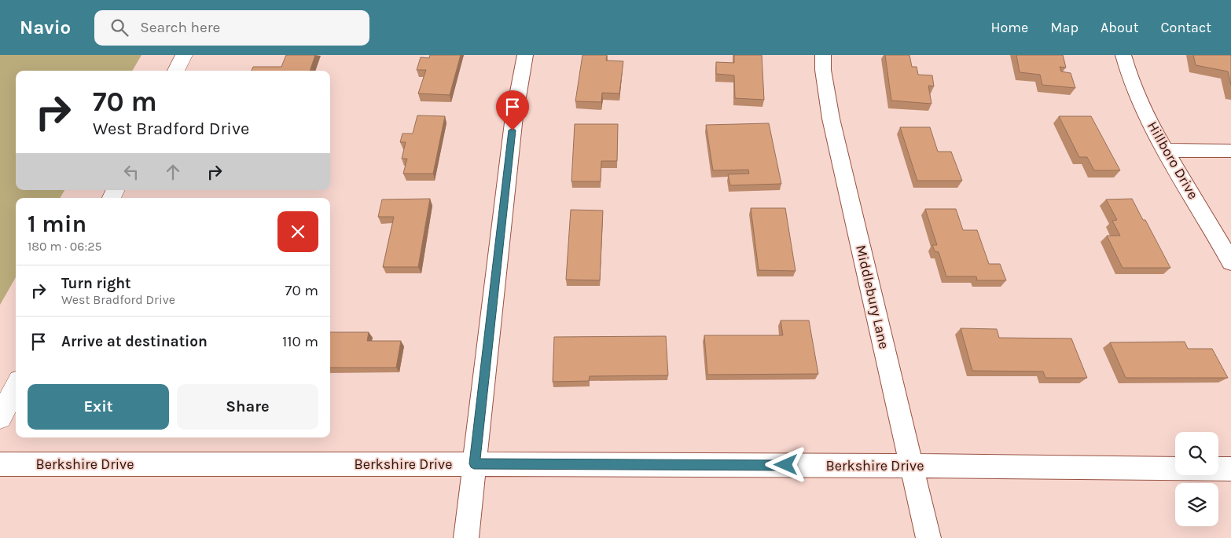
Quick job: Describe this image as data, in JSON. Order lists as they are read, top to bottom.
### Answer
{
  "streets": {
    "street": ["Hillboro Drive", "Middlebury Lane", "Berkshire Drive"]
  },
  "crossings": [
    ["Middlebury Lane", "Berkshire Drive"]
  ],
  "page": {
    "header": "Navio",
    "search": "Search here",
    "nav": [
      "Home",
      "Map",
      "About",
      "Contact"
    ],
    "turn": ["70 m", "West Bradford Drive"],
    "heading": ["1 min", "180 m · 06:25"],
    "list": [
      {
        "name": "Turn right",
        "note": "West Bradford Drive",
        "value": "70 m"
      },
      {
        "name": "Arrive at destination",
        "value": "110 m"
      }
    ],
    "buttons": ["Exit", "Share"]
  }
}
